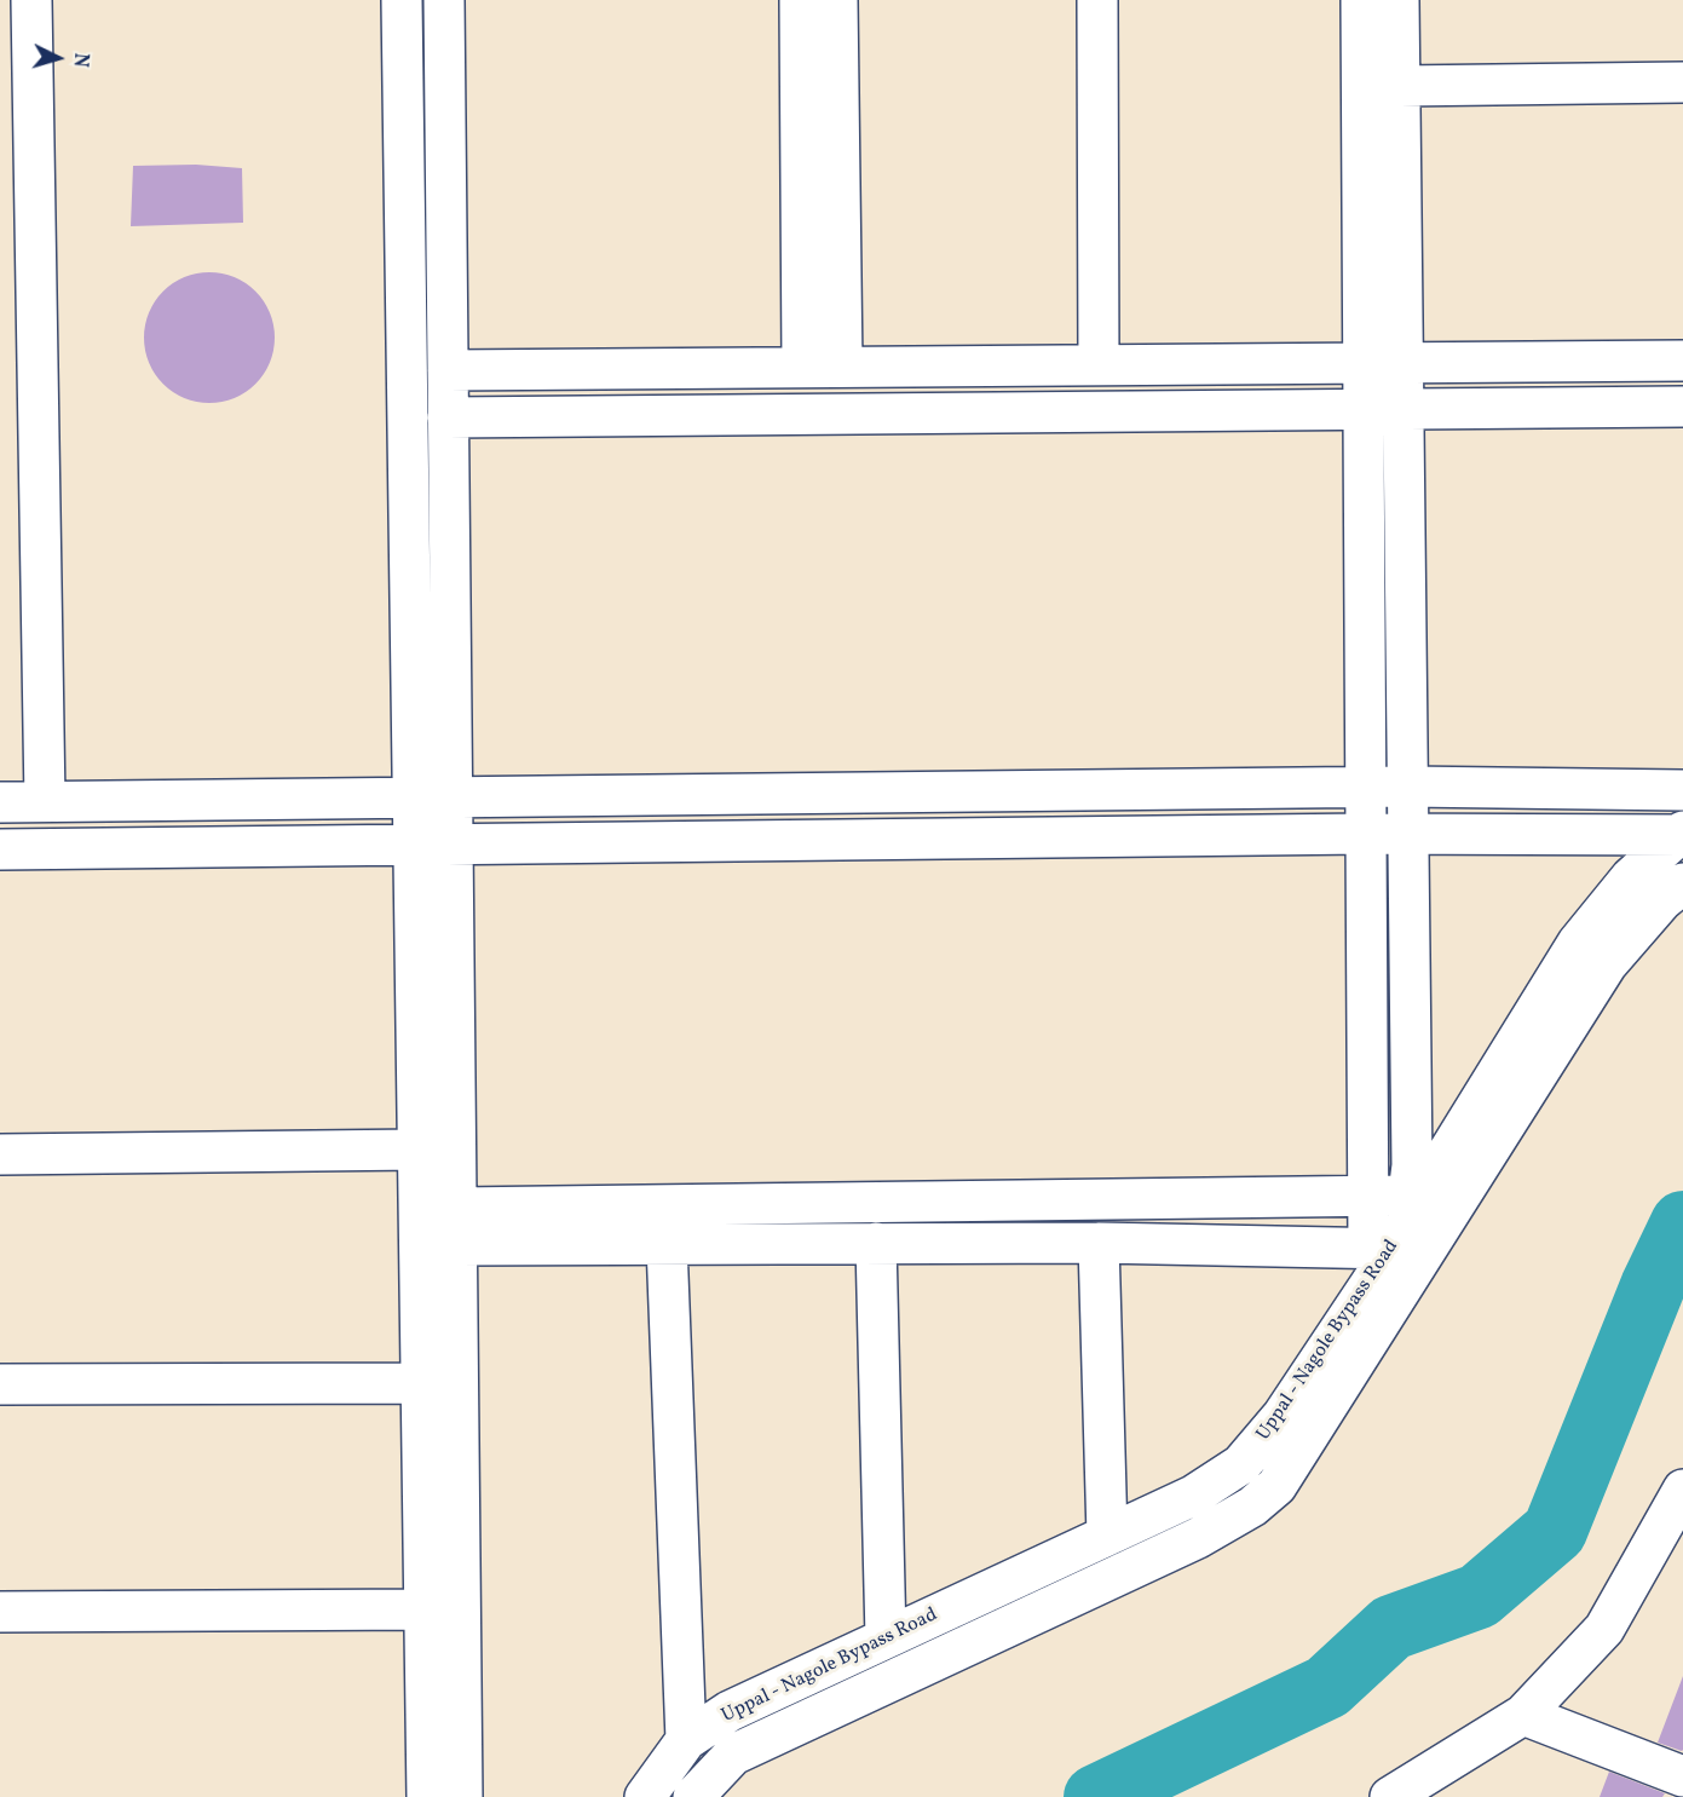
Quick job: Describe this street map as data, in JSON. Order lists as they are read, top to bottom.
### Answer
{
  "streets": {
    "street": ["Uppal - Nagole Bypass Road"]
  },
  "north": "right"
}
